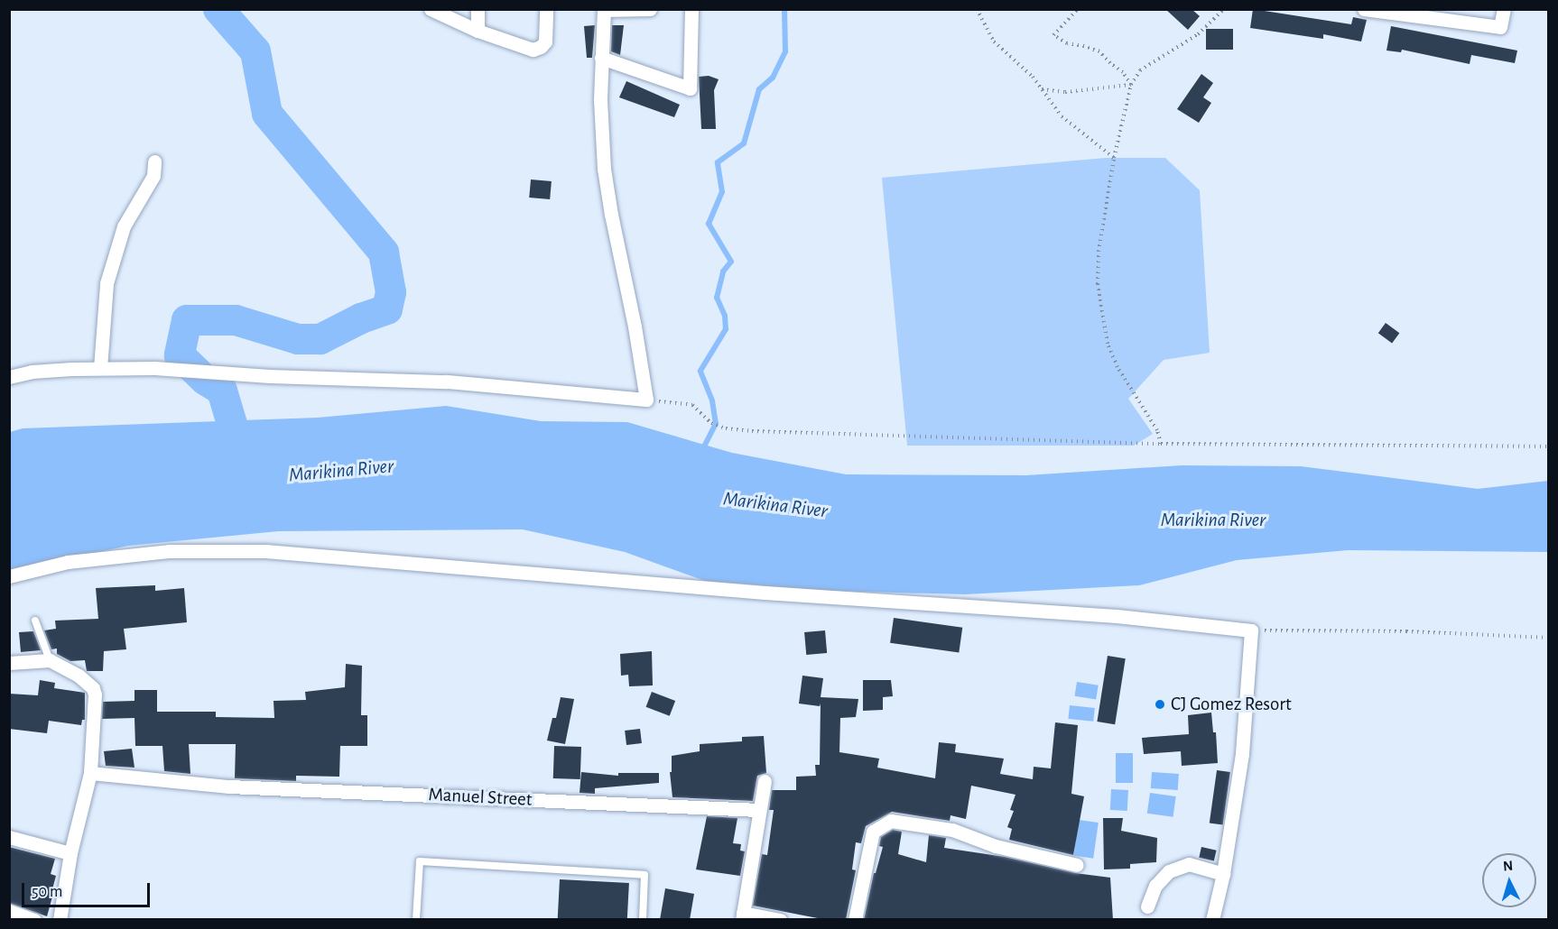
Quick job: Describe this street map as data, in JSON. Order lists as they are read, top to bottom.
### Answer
{
  "streets": {
    "street": ["Manuel Street"]
  },
  "water": ["Marikina River"],
  "places": ["CJ Gomez Resort"],
  "scale_bar": "50 m",
  "north": "top"
}
